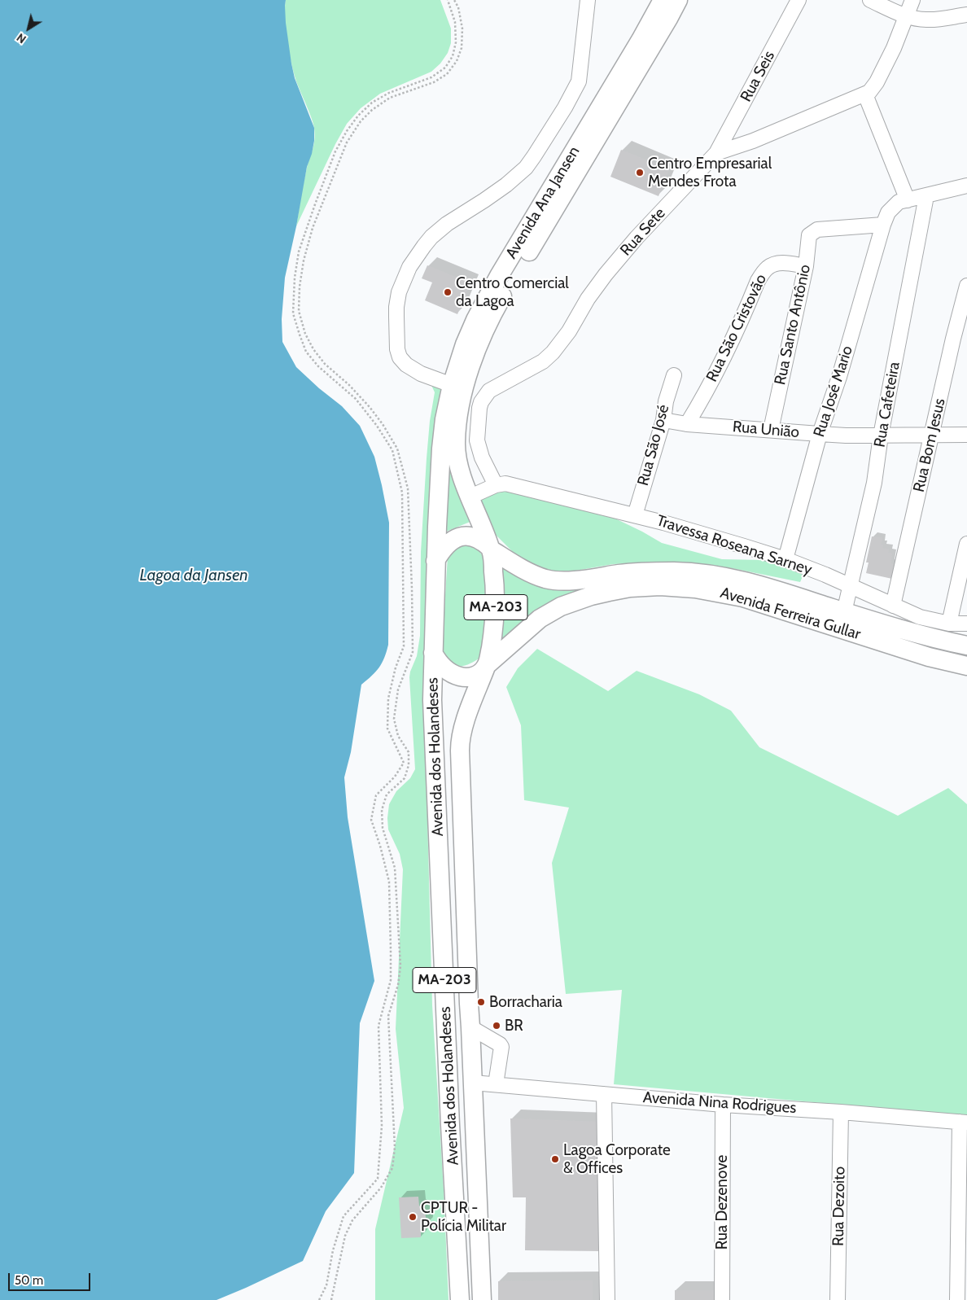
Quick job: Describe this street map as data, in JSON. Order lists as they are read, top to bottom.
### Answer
{
  "streets": {
    "main road": [
      "Avenida Ana Jansen",
      "MA-203",
      "Avenida Ferreira Gullar",
      "Avenida dos Holandeses"
    ],
    "street": [
      "Rua Seis",
      "Rua Sete",
      "Rua Santo Antônio",
      "Rua São Cristovão",
      "Rua José Mario",
      "Rua Cafeteira",
      "Rua União",
      "Rua São José",
      "Rua Bom Jesus",
      "Travessa Roseana Sarney",
      "Avenida Nina Rodrigues",
      "Rua Dezenove",
      "Rua Dezoito"
    ]
  },
  "crossings": [
    ["Rua Seis", "Rua Sete"],
    ["Avenida Ana Jansen", "MA-203"],
    ["Avenida Ana Jansen", "Avenida Ferreira Gullar"],
    ["Rua Sete", "Travessa Roseana Sarney"],
    ["Rua Santo Antônio", "Rua São Cristovão"],
    ["Rua Santo Antônio", "Rua José Mario"],
    ["Rua Santo Antônio", "Rua União"],
    ["Rua São Cristovão", "Rua União"],
    ["Rua José Mario", "Rua Cafeteira"],
    ["Rua José Mario", "Rua União"],
    ["Rua José Mario", "Travessa Roseana Sarney"],
    ["Rua Cafeteira", "Rua União"],
    ["Rua Cafeteira", "Travessa Roseana Sarney"],
    ["Rua Cafeteira", "Avenida Ferreira Gullar"],
    ["Rua União", "Rua São José"],
    ["Rua União", "Rua Bom Jesus"],
    ["Rua São José", "Travessa Roseana Sarney"],
    ["Rua Bom Jesus", "Travessa Roseana Sarney"],
    ["MA-203", "Avenida Ferreira Gullar"],
    ["MA-203", "Avenida dos Holandeses"],
    ["Avenida Ferreira Gullar", "Avenida dos Holandeses"],
    ["Avenida dos Holandeses", "Avenida Nina Rodrigues"],
    ["Avenida Nina Rodrigues", "Rua Dezenove"],
    ["Avenida Nina Rodrigues", "Rua Dezoito"]
  ],
  "water": ["Lagoa da Jansen"],
  "places": [
    "Centro Empresarial Mendes Frota",
    "Centro Comercial da Lagoa",
    "Borracharia",
    "BR",
    "Lagoa Corporate & Offices",
    "CPTUR - Polícia Militar"
  ],
  "scale_bar": "50 m",
  "north": "bottom left"
}
